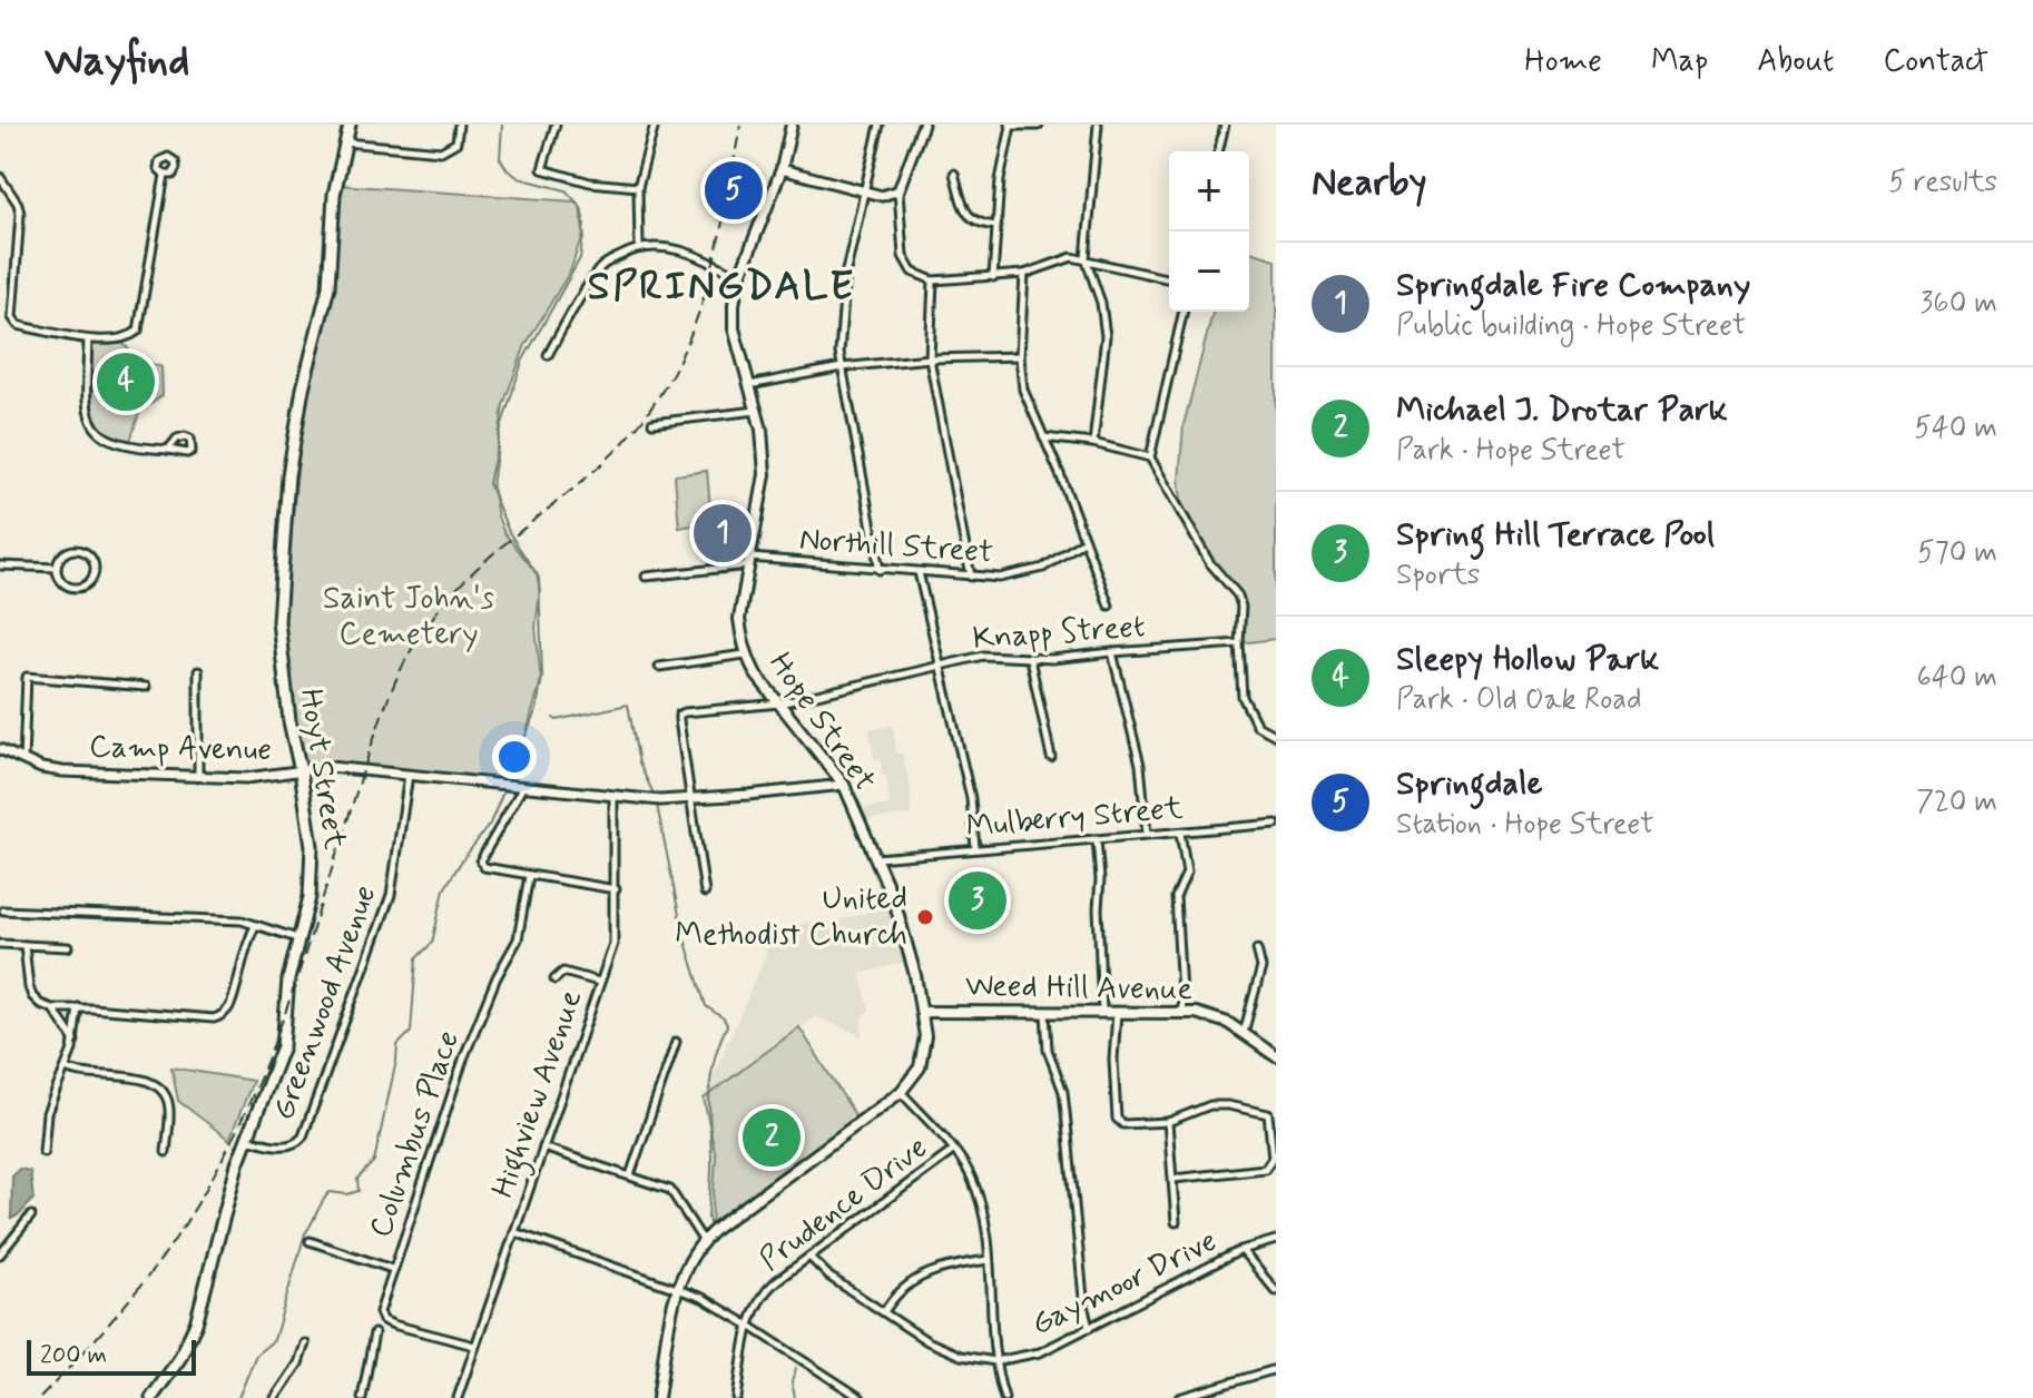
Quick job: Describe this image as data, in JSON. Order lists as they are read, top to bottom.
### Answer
{
  "streets": {
    "main road": ["Hope Street", "Hoyt Street", "Weed Hill Avenue"],
    "street": [
      "Northill Street",
      "Knapp Street",
      "Camp Avenue",
      "Mulberry Street",
      "Greenwood Avenue",
      "Highview Avenue",
      "Columbus Place",
      "Prudence Drive",
      "Gaymoor Drive"
    ]
  },
  "crossings": [
    ["Northill Street", "Hope Street"],
    ["Knapp Street", "Hope Street"],
    ["Knapp Street", "Camp Avenue"],
    ["Hope Street", "Camp Avenue"],
    ["Hope Street", "Mulberry Street"],
    ["Hope Street", "Weed Hill Avenue"],
    ["Camp Avenue", "Hoyt Street"],
    ["Camp Avenue", "Greenwood Avenue"],
    ["Camp Avenue", "Highview Avenue"],
    ["Hoyt Street", "Greenwood Avenue"],
    ["Highview Avenue", "Columbus Place"],
    ["Prudence Drive", "Gaymoor Drive"]
  ],
  "districts": ["SPRINGDALE"],
  "parks": ["Saint John's Cemetery"],
  "places": ["United Methodist Church"],
  "scale_bar": "200 m",
  "page": {
    "header": "Wayfind",
    "nav": [
      "Home",
      "Map",
      "About",
      "Contact"
    ],
    "heading": ["Nearby", "5 results"],
    "map_buttons": ["+", "−"],
    "pins": [
      "5",
      "4",
      "1",
      "3",
      "2"
    ],
    "list": [
      {
        "mark": "1",
        "name": "Springdale Fire Company",
        "note": "Public building · Hope Street",
        "value": "360 m"
      },
      {
        "mark": "2",
        "name": "Michael J. Drotar Park",
        "note": "Park · Hope Street",
        "value": "540 m"
      },
      {
        "mark": "3",
        "name": "Spring Hill Terrace Pool",
        "note": "Sports",
        "value": "570 m"
      },
      {
        "mark": "4",
        "name": "Sleepy Hollow Park",
        "note": "Park · Old Oak Road",
        "value": "640 m"
      },
      {
        "mark": "5",
        "name": "Springdale",
        "note": "Station · Hope Street",
        "value": "720 m"
      }
    ],
    "scale": "200 m"
  }
}
